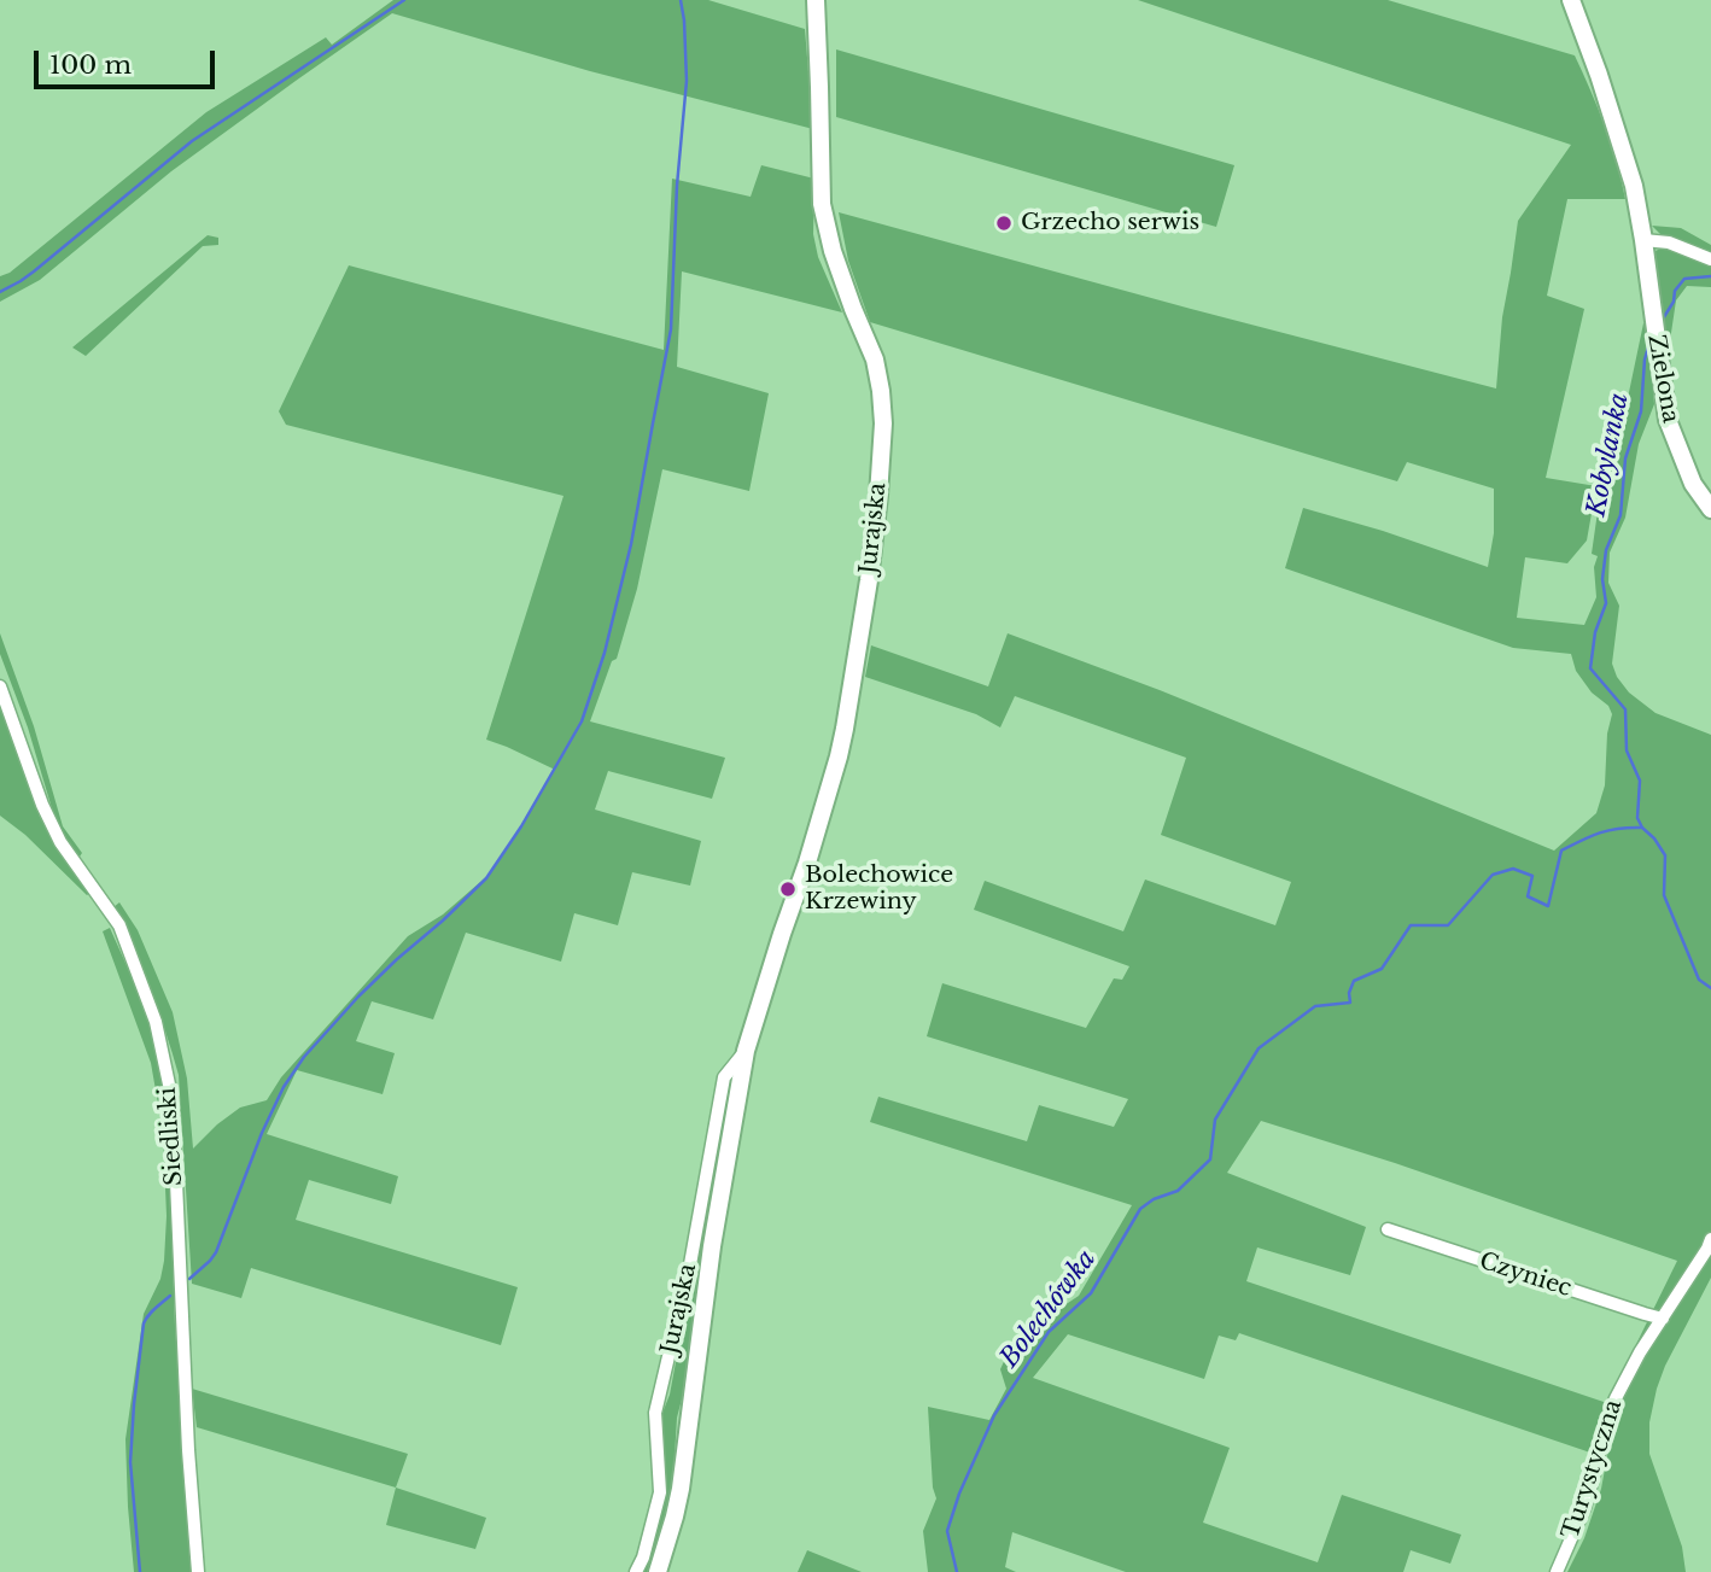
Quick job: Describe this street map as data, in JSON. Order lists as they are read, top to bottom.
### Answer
{
  "streets": {
    "street": [
      "Zielona",
      "Jurajska",
      "Siedliski",
      "Czyniec",
      "Turystyczna"
    ]
  },
  "crossings": [
    ["Czyniec", "Turystyczna"]
  ],
  "water": ["Kobylanka", "Bolechówka"],
  "places": ["Grzecho serwis", "Bolechowice Krzewiny"],
  "scale_bar": "100 m"
}
